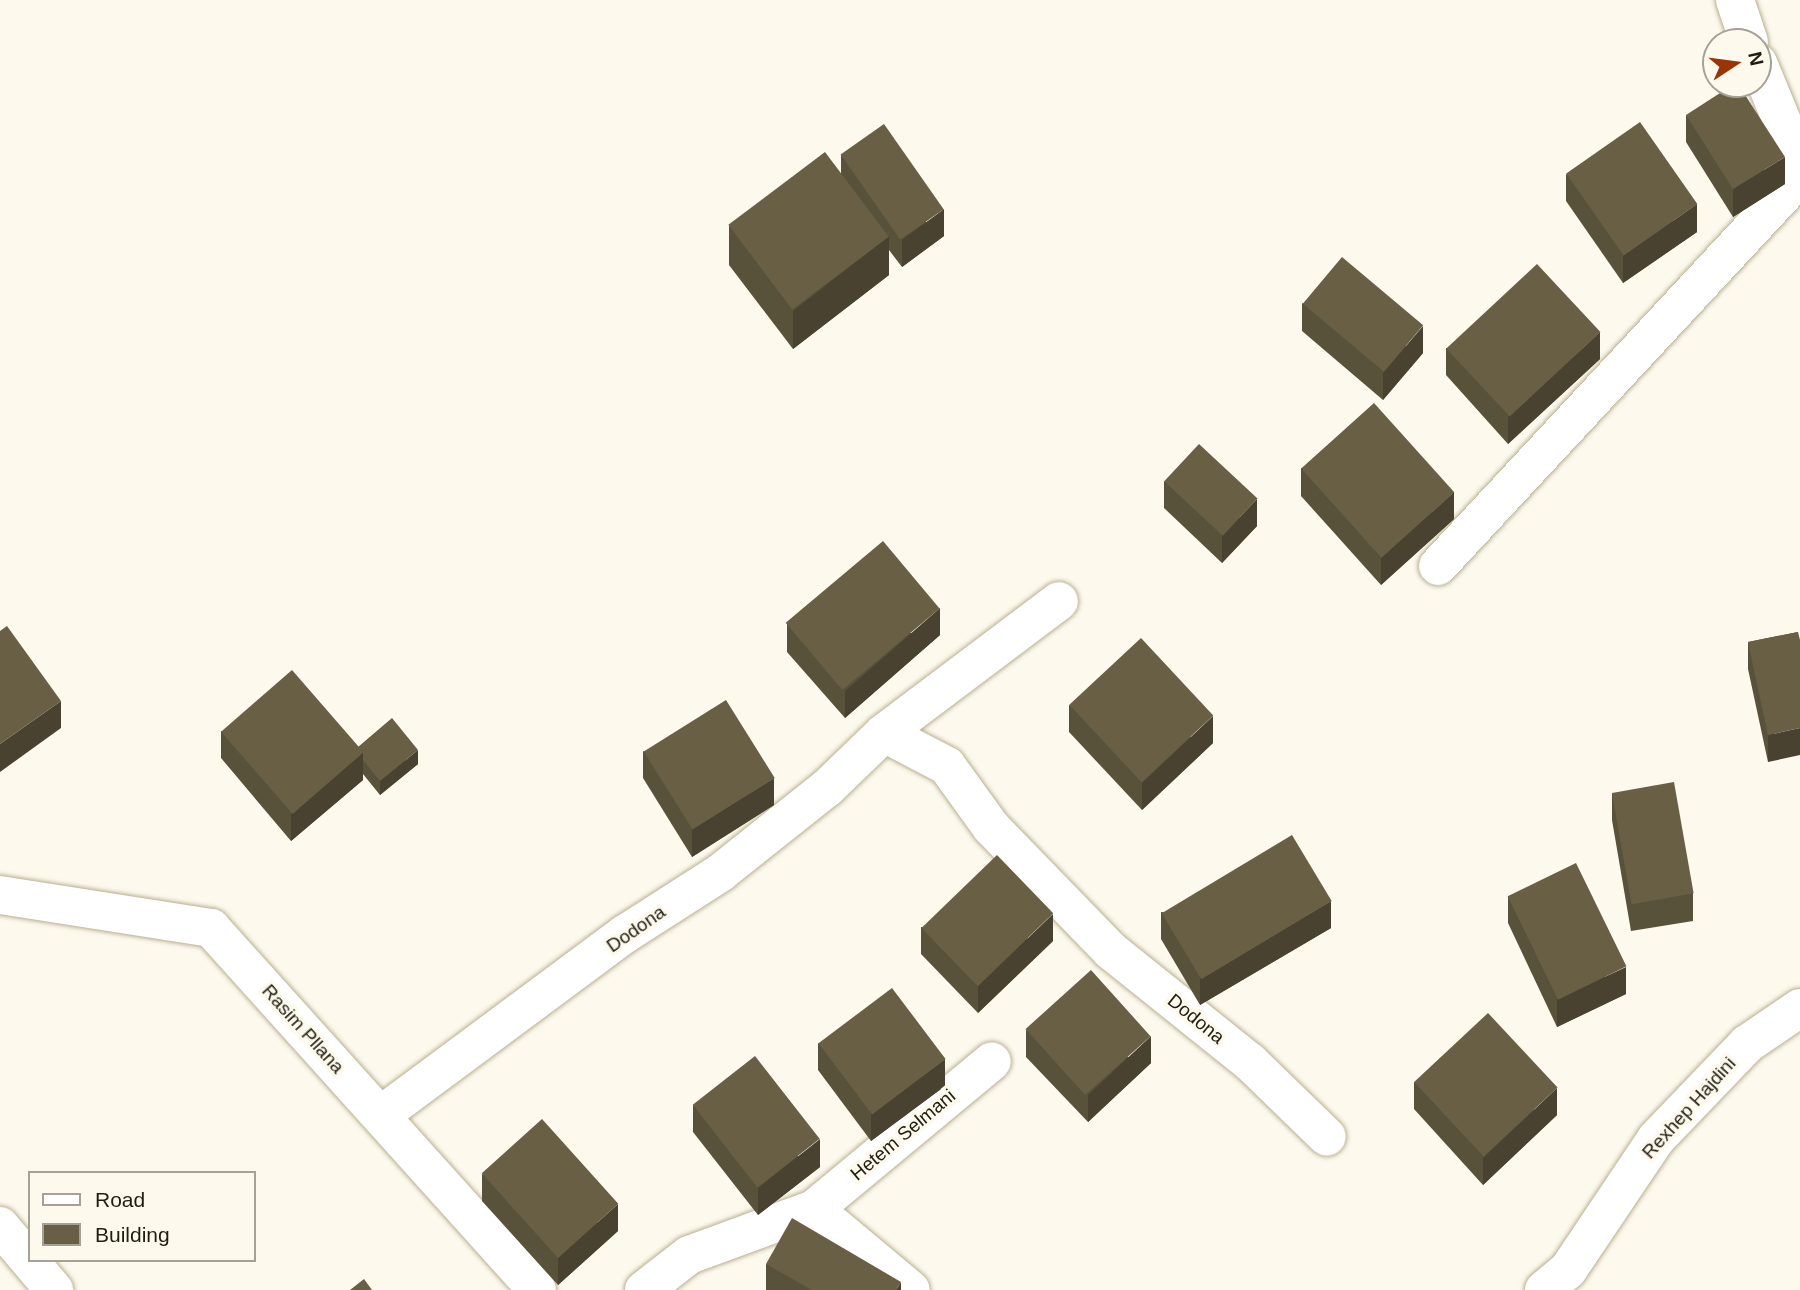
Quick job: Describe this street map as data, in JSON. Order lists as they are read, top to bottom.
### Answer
{
  "streets": {
    "street": [
      "Dodona",
      "Rasim Pllana",
      "Rexhep Hajdini",
      "Hetem Selmani"
    ]
  },
  "crossings": [
    ["Dodona", "Rasim Pllana"]
  ],
  "legend": ["Road", "Building"],
  "north": "right"
}
